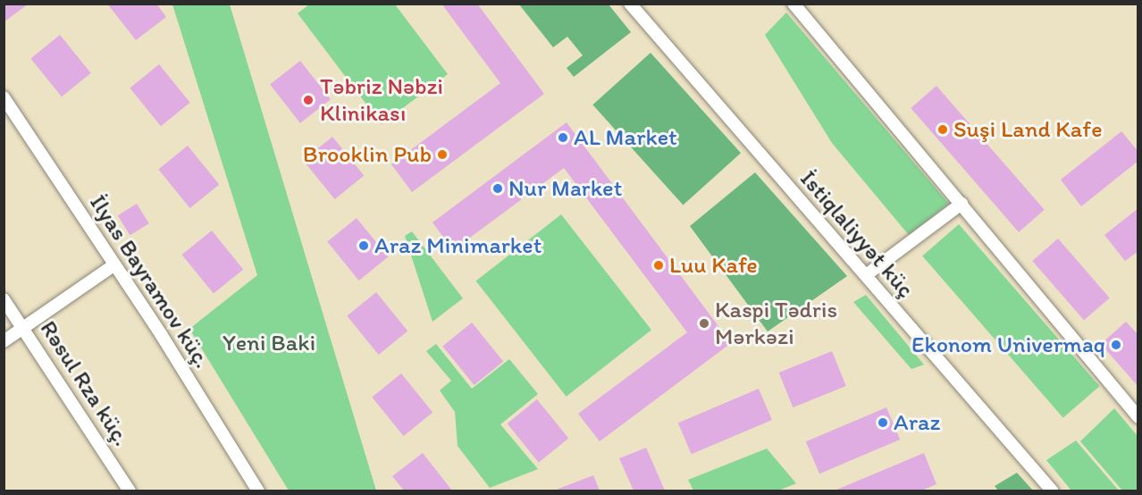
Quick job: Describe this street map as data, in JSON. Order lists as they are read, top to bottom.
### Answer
{
  "streets": {
    "street": ["İstiqlaliyyət küç", "İlyas Bayramov küç.", "Rəsul Rza küç."]
  },
  "parks": ["Yeni Baki"],
  "places": [
    "Təbriz Nəbzi Klinikası",
    "Suşi Land Kafe",
    "AL Market",
    "Brooklin Pub",
    "Nur Market",
    "Araz Minimarket",
    "Luu Kafe",
    "Kaspi Tədris Mərkəzi",
    "Ekonom Univermaq",
    "Araz"
  ]
}
